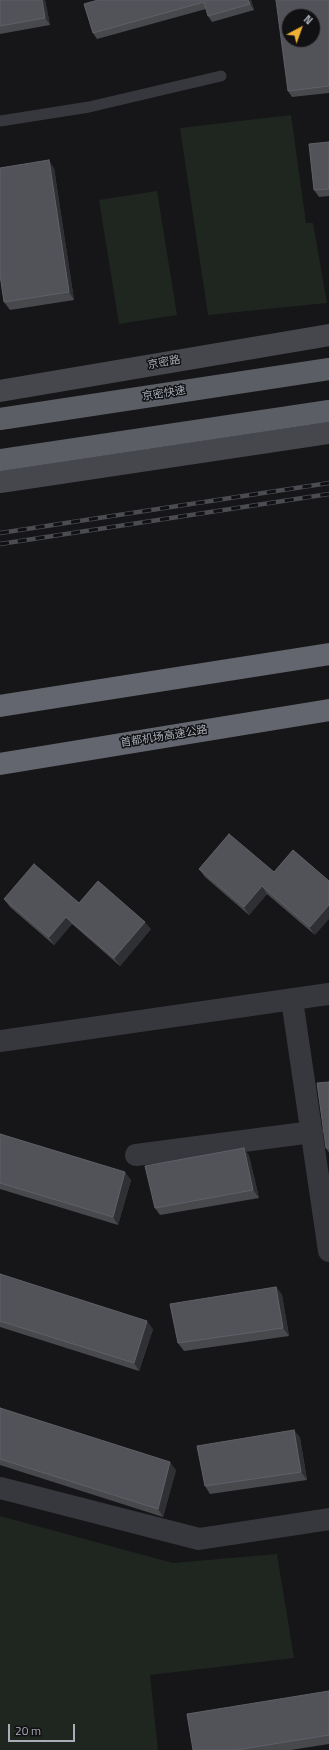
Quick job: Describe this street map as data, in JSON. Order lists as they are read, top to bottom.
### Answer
{
  "streets": {
    "highway": ["京密快速", "首都机场高速公路"],
    "main road": ["京密路"]
  },
  "scale_bar": "20 m",
  "north": "top right"
}
